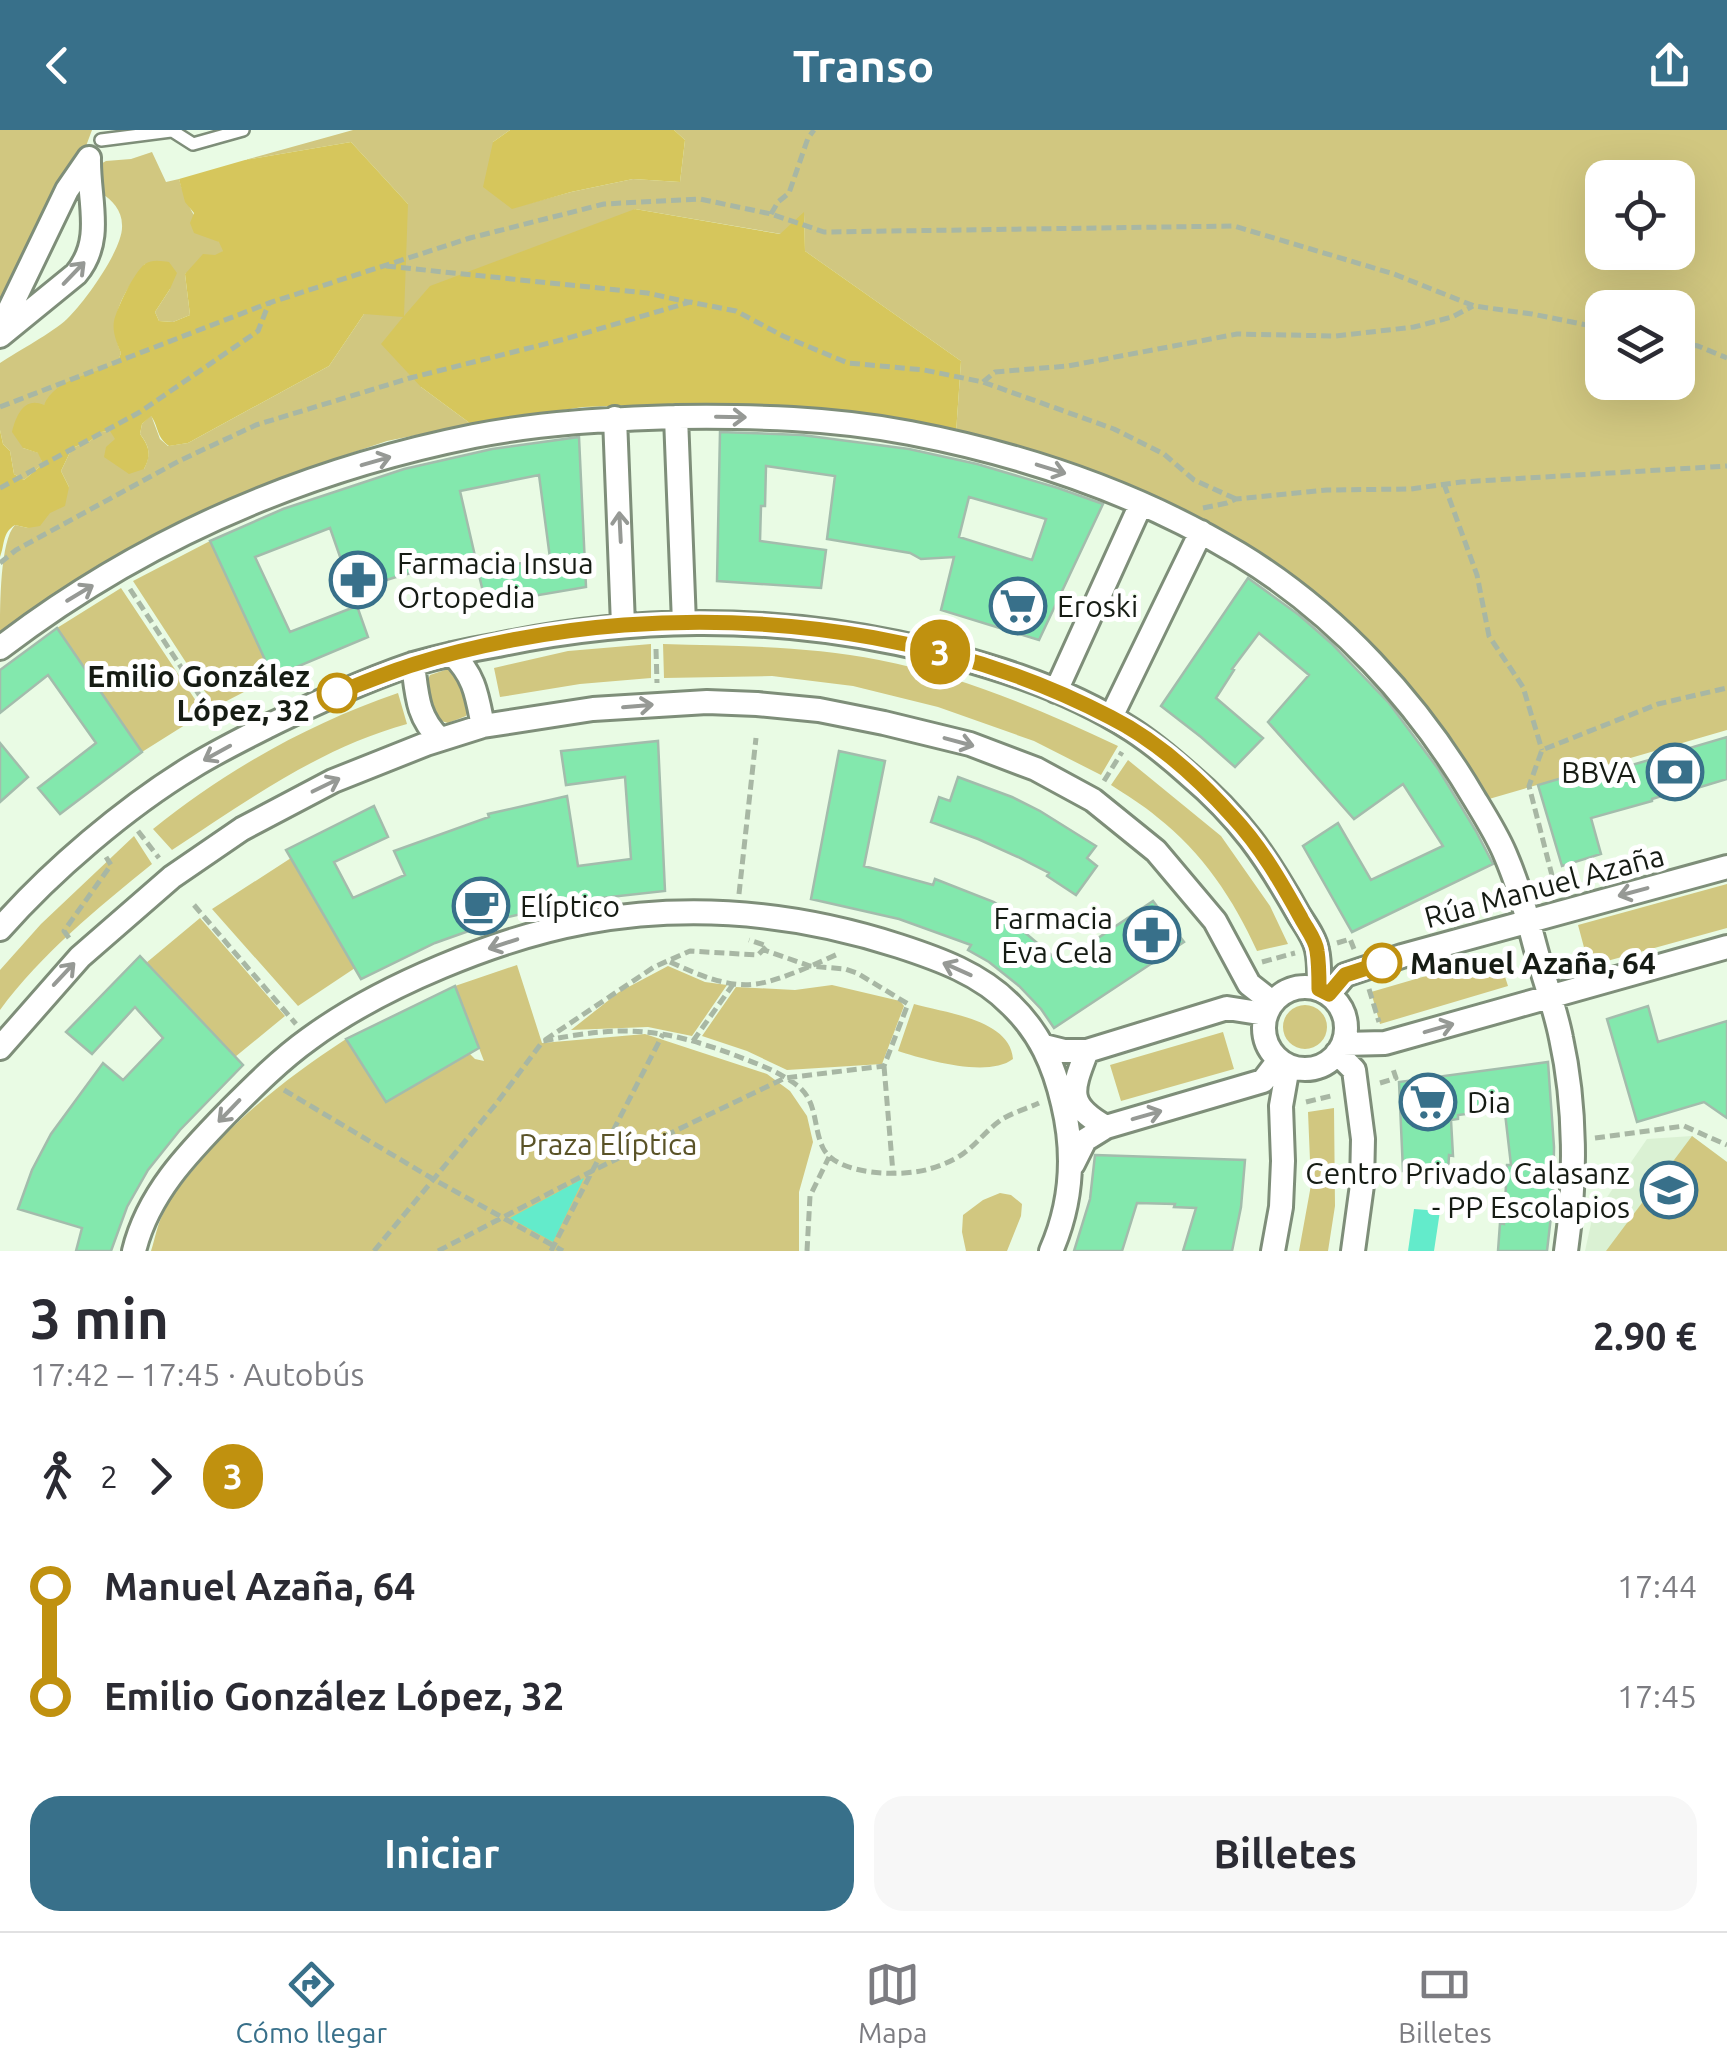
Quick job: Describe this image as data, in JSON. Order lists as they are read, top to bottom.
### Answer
{
  "streets": {
    "street": ["Rúa Manuel Azaña"]
  },
  "parks": ["Praza Elíptica"],
  "places": {
    "pharmacy": ["Farmacia Insua Ortopedia", "Farmacia Eva Cela"],
    "supermarket": ["Eroski", "Dia"],
    "other": ["Emilio González López, 32", "Manuel Azaña, 64"],
    "bank": ["BBVA"],
    "cafe": ["Elíptico"],
    "school or university": ["Centro Privado Calasanz - PP Escolapios"]
  },
  "lines": ["bus line 3"],
  "page": {
    "header": "Transo",
    "on_map": "3",
    "heading": ["3 min", "17:42 – 17:45 · Autobús", "2.90 €"],
    "legs": ["2", "3"],
    "list": [
      {
        "name": "Manuel Azaña, 64",
        "value": "17:44"
      },
      {
        "name": "Emilio González López, 32",
        "value": "17:45"
      }
    ],
    "buttons": ["Iniciar", "Billetes"],
    "tabs": ["Cómo llegar", "Mapa", "Billetes"]
  }
}
